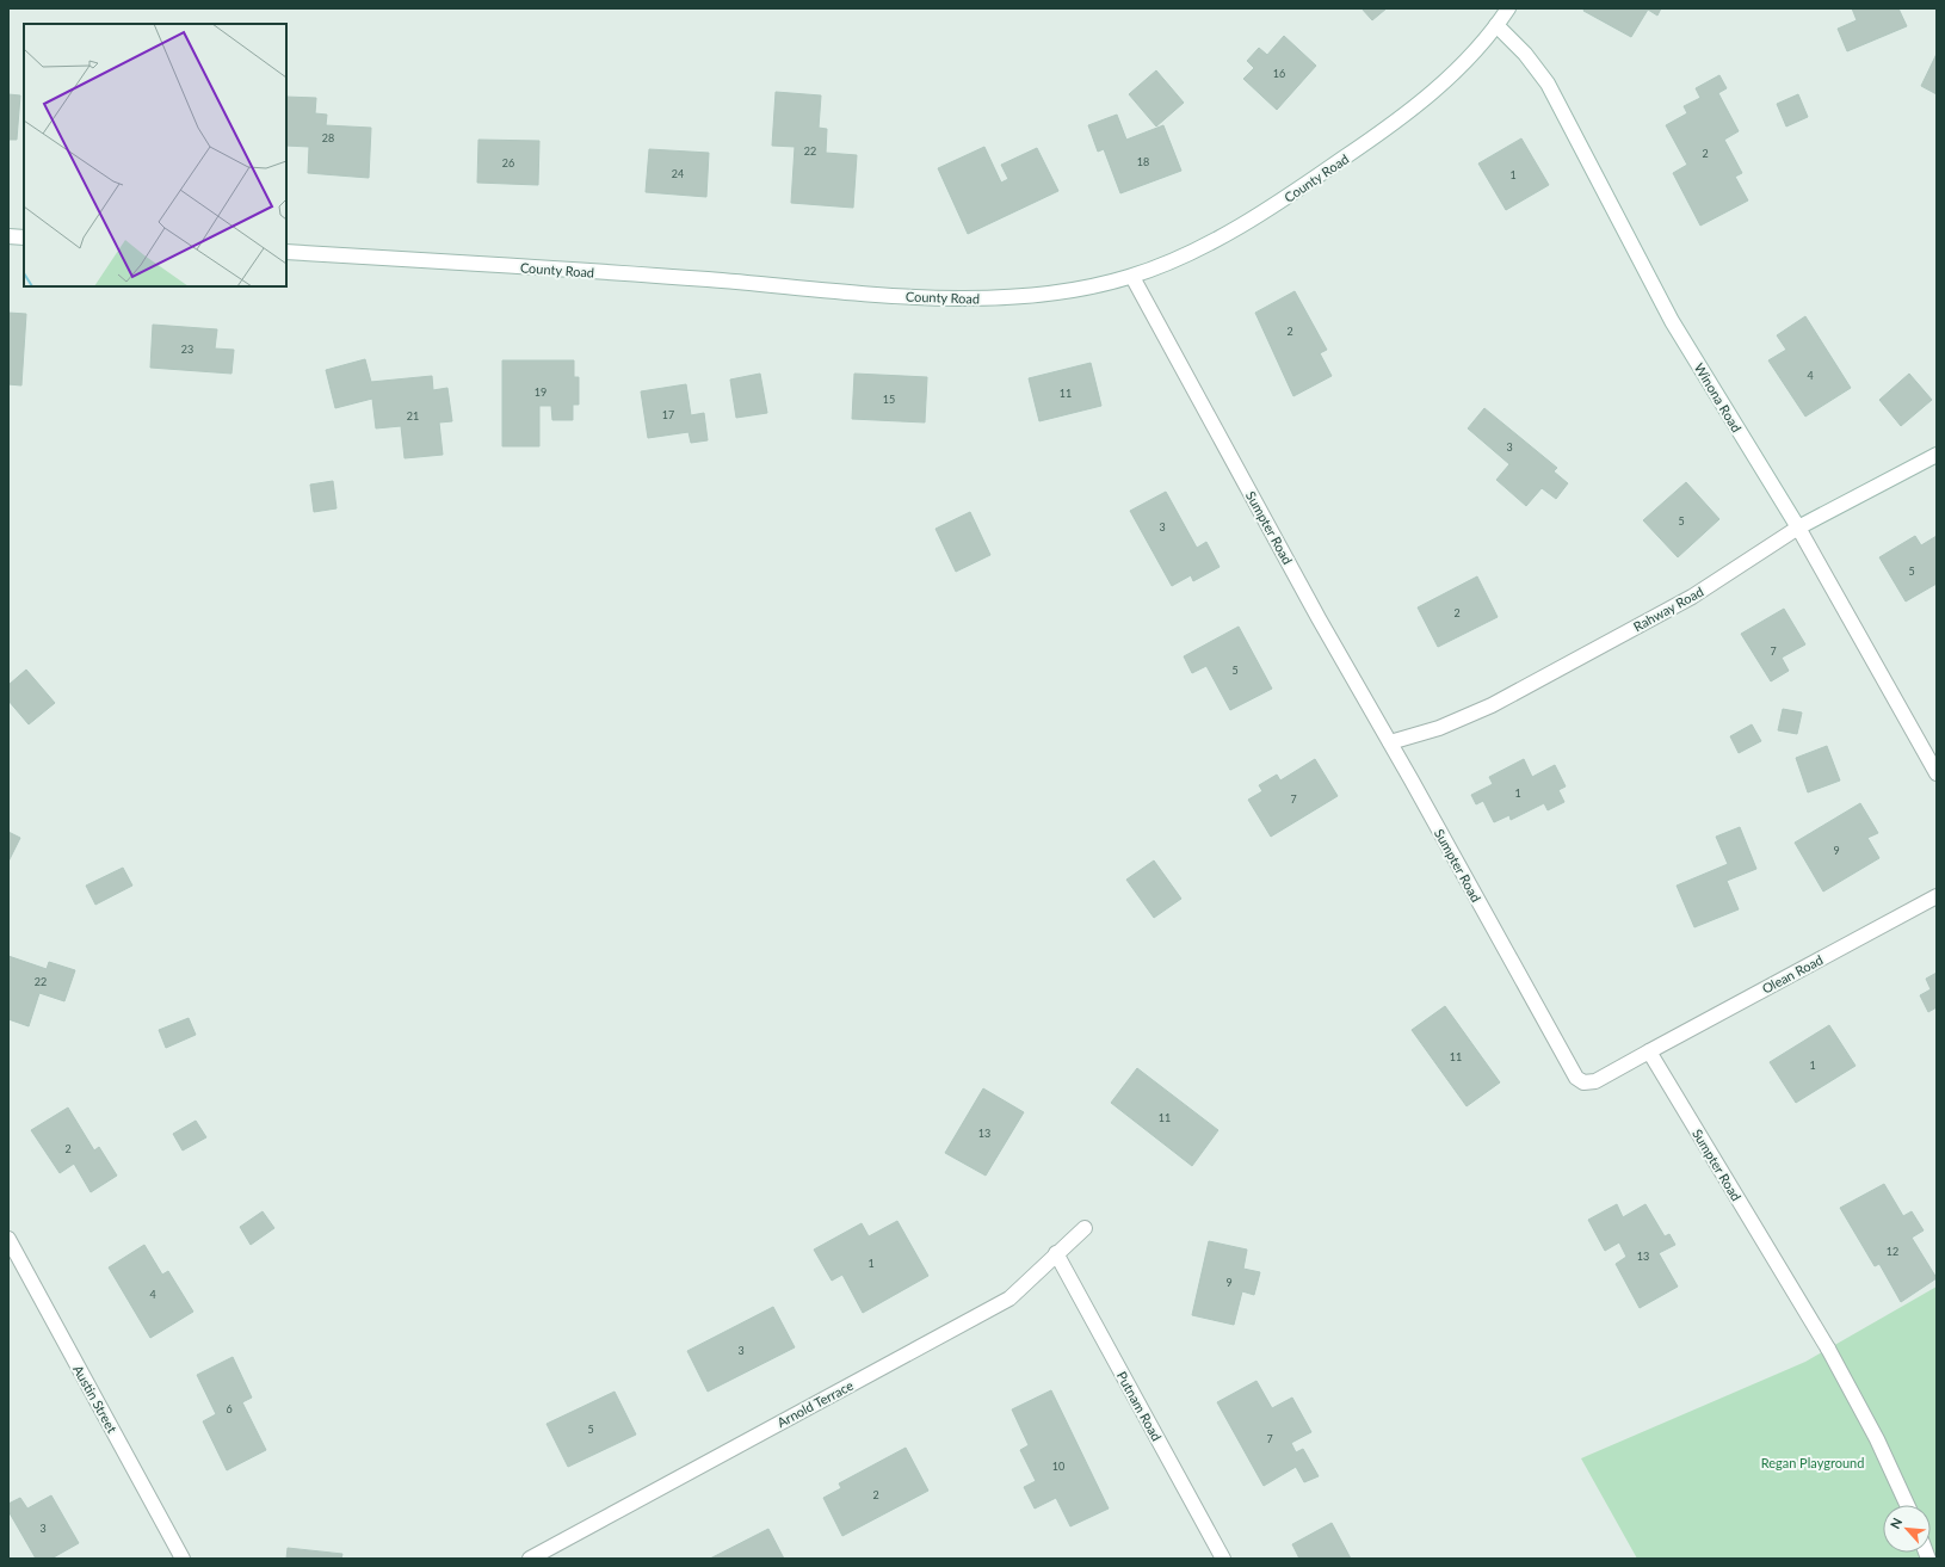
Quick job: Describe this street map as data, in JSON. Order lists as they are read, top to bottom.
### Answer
{
  "streets": {
    "street": [
      "County Road",
      "Winona Road",
      "Sumpter Road",
      "Rahway Road",
      "Olean Road",
      "Austin Street",
      "Arnold Terrace",
      "Putnam Road"
    ]
  },
  "crossings": [
    ["County Road", "Winona Road"],
    ["County Road", "Sumpter Road"],
    ["Winona Road", "Rahway Road"],
    ["Sumpter Road", "Rahway Road"],
    ["Sumpter Road", "Olean Road"],
    ["Arnold Terrace", "Putnam Road"]
  ],
  "parks": ["Regan Playground"],
  "house_numbers": [
    "16",
    "28",
    "22",
    "2",
    "18",
    "26",
    "24",
    "1",
    "2",
    "23",
    "4",
    "19",
    "11",
    "15",
    "17",
    "21",
    "3",
    "5",
    "3",
    "5",
    "2",
    "7",
    "5",
    "1",
    "7",
    "9",
    "22",
    "11",
    "1",
    "11",
    "13",
    "2",
    "12",
    "13",
    "1",
    "9",
    "4",
    "3",
    "6",
    "5",
    "7",
    "10",
    "2",
    "3"
  ],
  "north": "top left"
}
